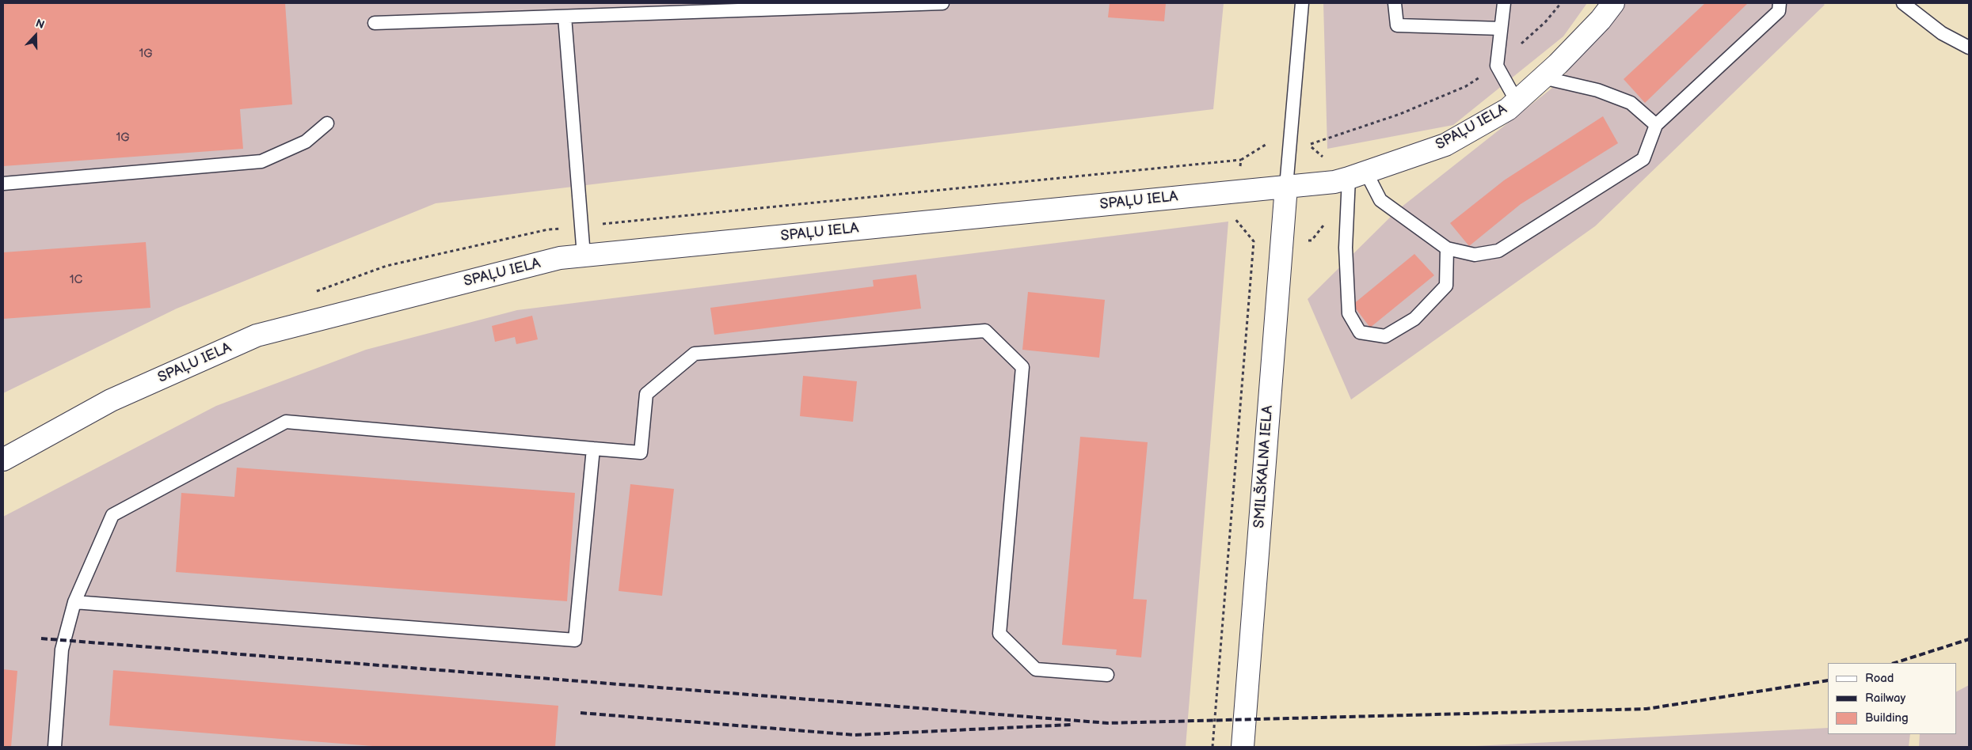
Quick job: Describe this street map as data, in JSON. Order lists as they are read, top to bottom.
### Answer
{
  "streets": {
    "street": ["SPAĻU IELA", "SMILŠKALNA IELA"]
  },
  "crossings": [
    ["SPAĻU IELA", "SMILŠKALNA IELA"]
  ],
  "house_numbers": ["1G", "1G", "1C"],
  "legend": ["Road", "Railway", "Building"],
  "north": "top"
}
